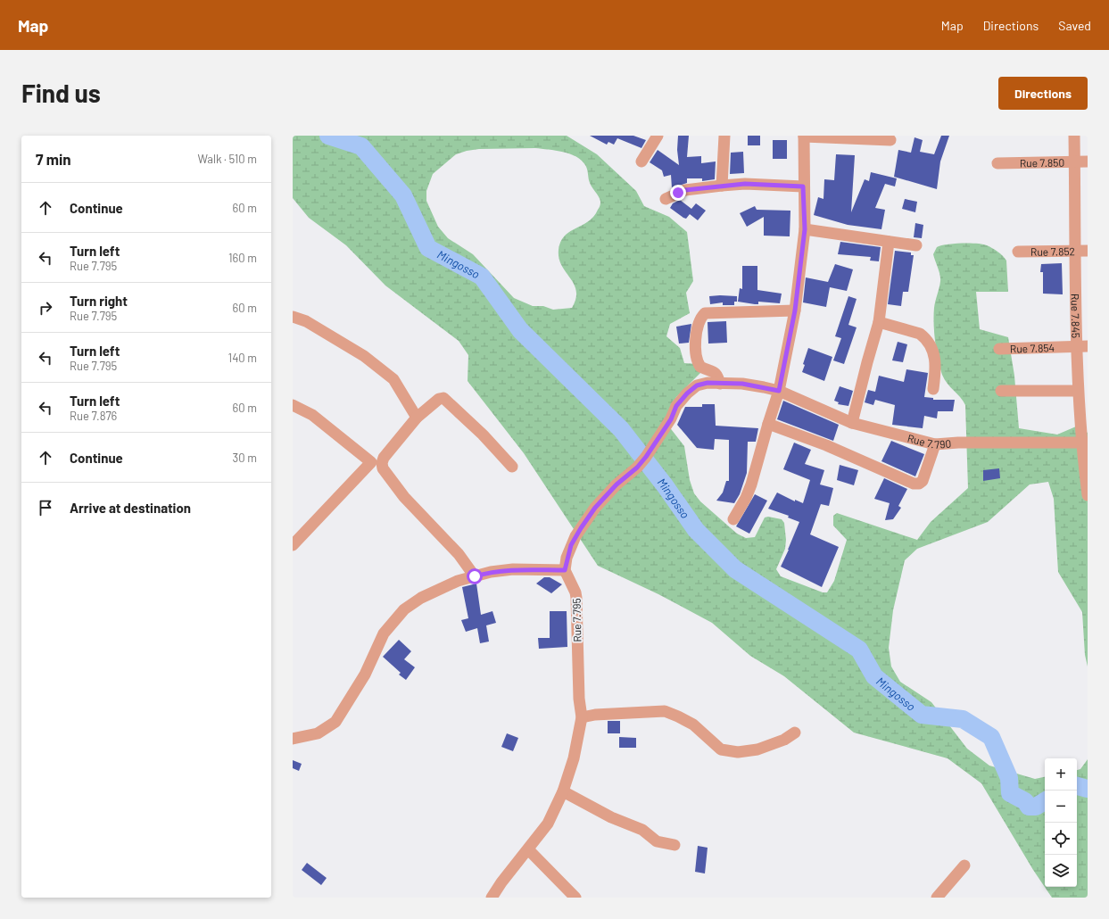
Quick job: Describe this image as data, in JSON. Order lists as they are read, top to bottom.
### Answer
{
  "streets": {
    "street": [
      "Rue 7.850",
      "Rue 7.852",
      "Rue 7.845",
      "Rue 7.854",
      "Rue 7.790",
      "Rue 7.795"
    ]
  },
  "crossings": [
    ["Rue 7.850", "Rue 7.845"],
    ["Rue 7.852", "Rue 7.845"],
    ["Rue 7.845", "Rue 7.854"],
    ["Rue 7.845", "Rue 7.790"]
  ],
  "water": ["Mingosso"],
  "page": {
    "header": "Map",
    "nav": ["Map", "Directions", "Saved"],
    "buttons": "Directions",
    "title": "Find us",
    "heading": ["7 min", "Walk · 510 m"],
    "list": [
      ["Continue", "60 m"],
      ["Turn left", "Rue 7.795", "160 m"],
      ["Turn right", "Rue 7.795", "60 m"],
      ["Turn left", "Rue 7.795", "140 m"],
      ["Turn left", "Rue 7.876", "60 m"],
      ["Continue", "30 m"],
      "Arrive at destination"
    ],
    "map_buttons": ["+", "−"]
  }
}
